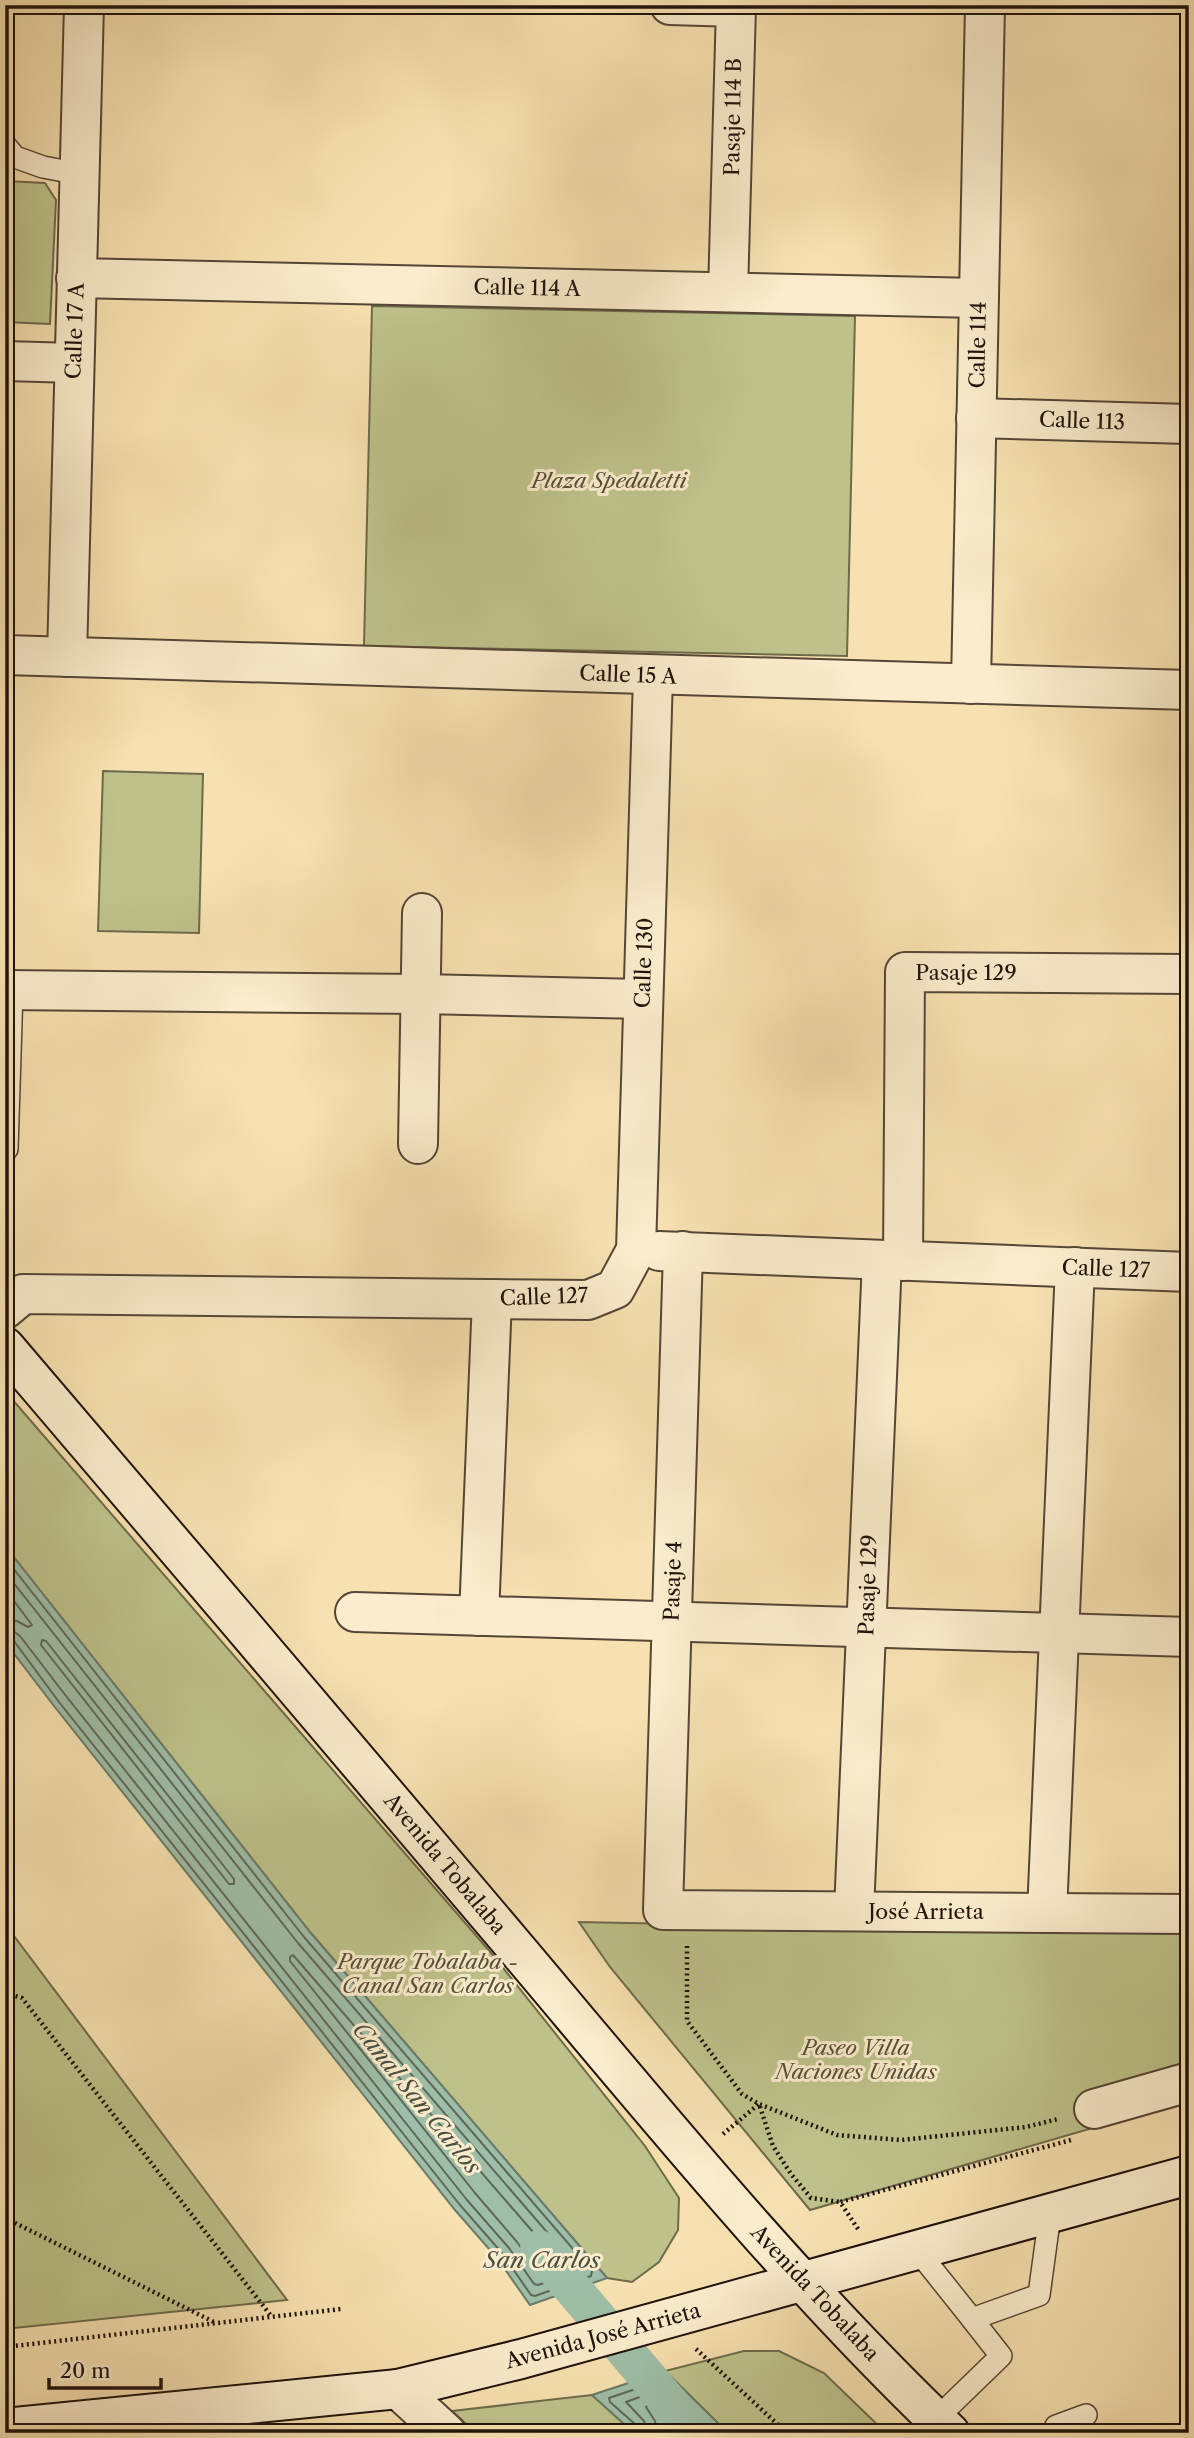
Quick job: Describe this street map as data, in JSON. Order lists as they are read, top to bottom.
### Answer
{
  "streets": {
    "street": [
      "Pasaje 114 B",
      "Calle 114 A",
      "Calle 17 A",
      "Calle 114",
      "Calle 113",
      "Calle 15 A",
      "Calle 130",
      "Pasaje 129",
      "Calle 127",
      "Pasaje 4",
      "Avenida Tobalaba",
      "José Arrieta",
      "Avenida José Arrieta"
    ]
  },
  "crossings": [
    ["Pasaje 114 B", "Calle 114 A"],
    ["Calle 114 A", "Calle 17 A"],
    ["Calle 114 A", "Calle 114"],
    ["Calle 17 A", "Calle 15 A"],
    ["Calle 114", "Calle 113"],
    ["Calle 114", "Calle 15 A"],
    ["Calle 15 A", "Calle 130"],
    ["Calle 130", "Calle 127"],
    ["Pasaje 129", "Calle 127"],
    ["Pasaje 129", "José Arrieta"],
    ["Calle 127", "Pasaje 4"],
    ["Pasaje 4", "José Arrieta"],
    ["Avenida Tobalaba", "Avenida José Arrieta"]
  ],
  "water": ["Canal San Carlos", "San Carlos"],
  "parks": ["Plaza Spedaletti", "Parque Tobalaba - Canal San Carlos", "Paseo Villa Naciones Unidas"],
  "scale_bar": "20 m"
}
